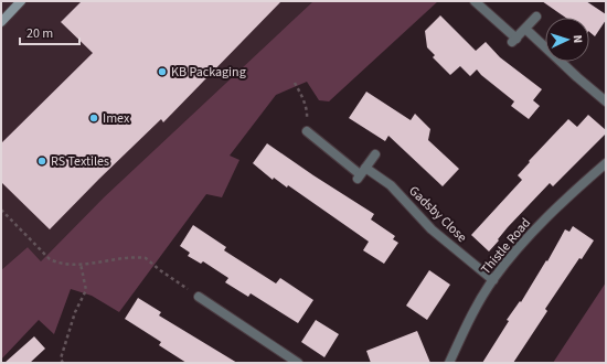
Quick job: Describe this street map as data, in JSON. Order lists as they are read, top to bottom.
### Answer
{
  "streets": {
    "street": ["Gadsby Close", "Thistle Road"]
  },
  "crossings": [
    ["Gadsby Close", "Thistle Road"]
  ],
  "places": ["KB Packaging", "Imex", "RS Textiles"],
  "scale_bar": "20 m",
  "north": "right"
}
